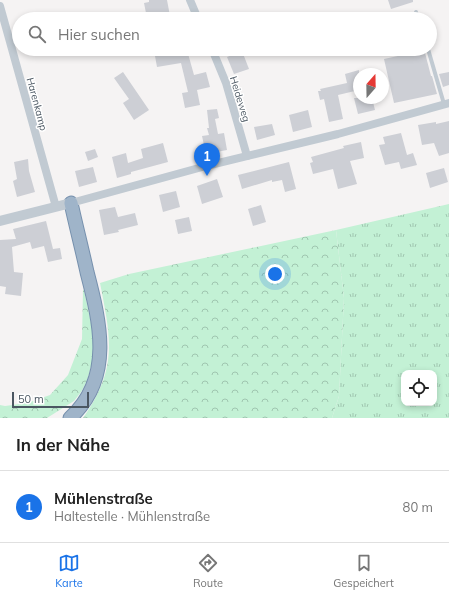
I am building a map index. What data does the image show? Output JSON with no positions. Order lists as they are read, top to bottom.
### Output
{
  "streets": {
    "street": ["Heideweg", "Harenkamp"]
  },
  "scale_bar": "50 m",
  "north": "top",
  "page": {
    "search": "Hier suchen",
    "pins": "1",
    "scale": "50 m",
    "heading": "In der Nähe",
    "list": [
      {
        "mark": "1",
        "name": "Mühlenstraße",
        "note": "Haltestelle · Mühlenstraße",
        "value": "80 m"
      }
    ],
    "nav": ["Karte", "Route", "Gespeichert"]
  }
}
